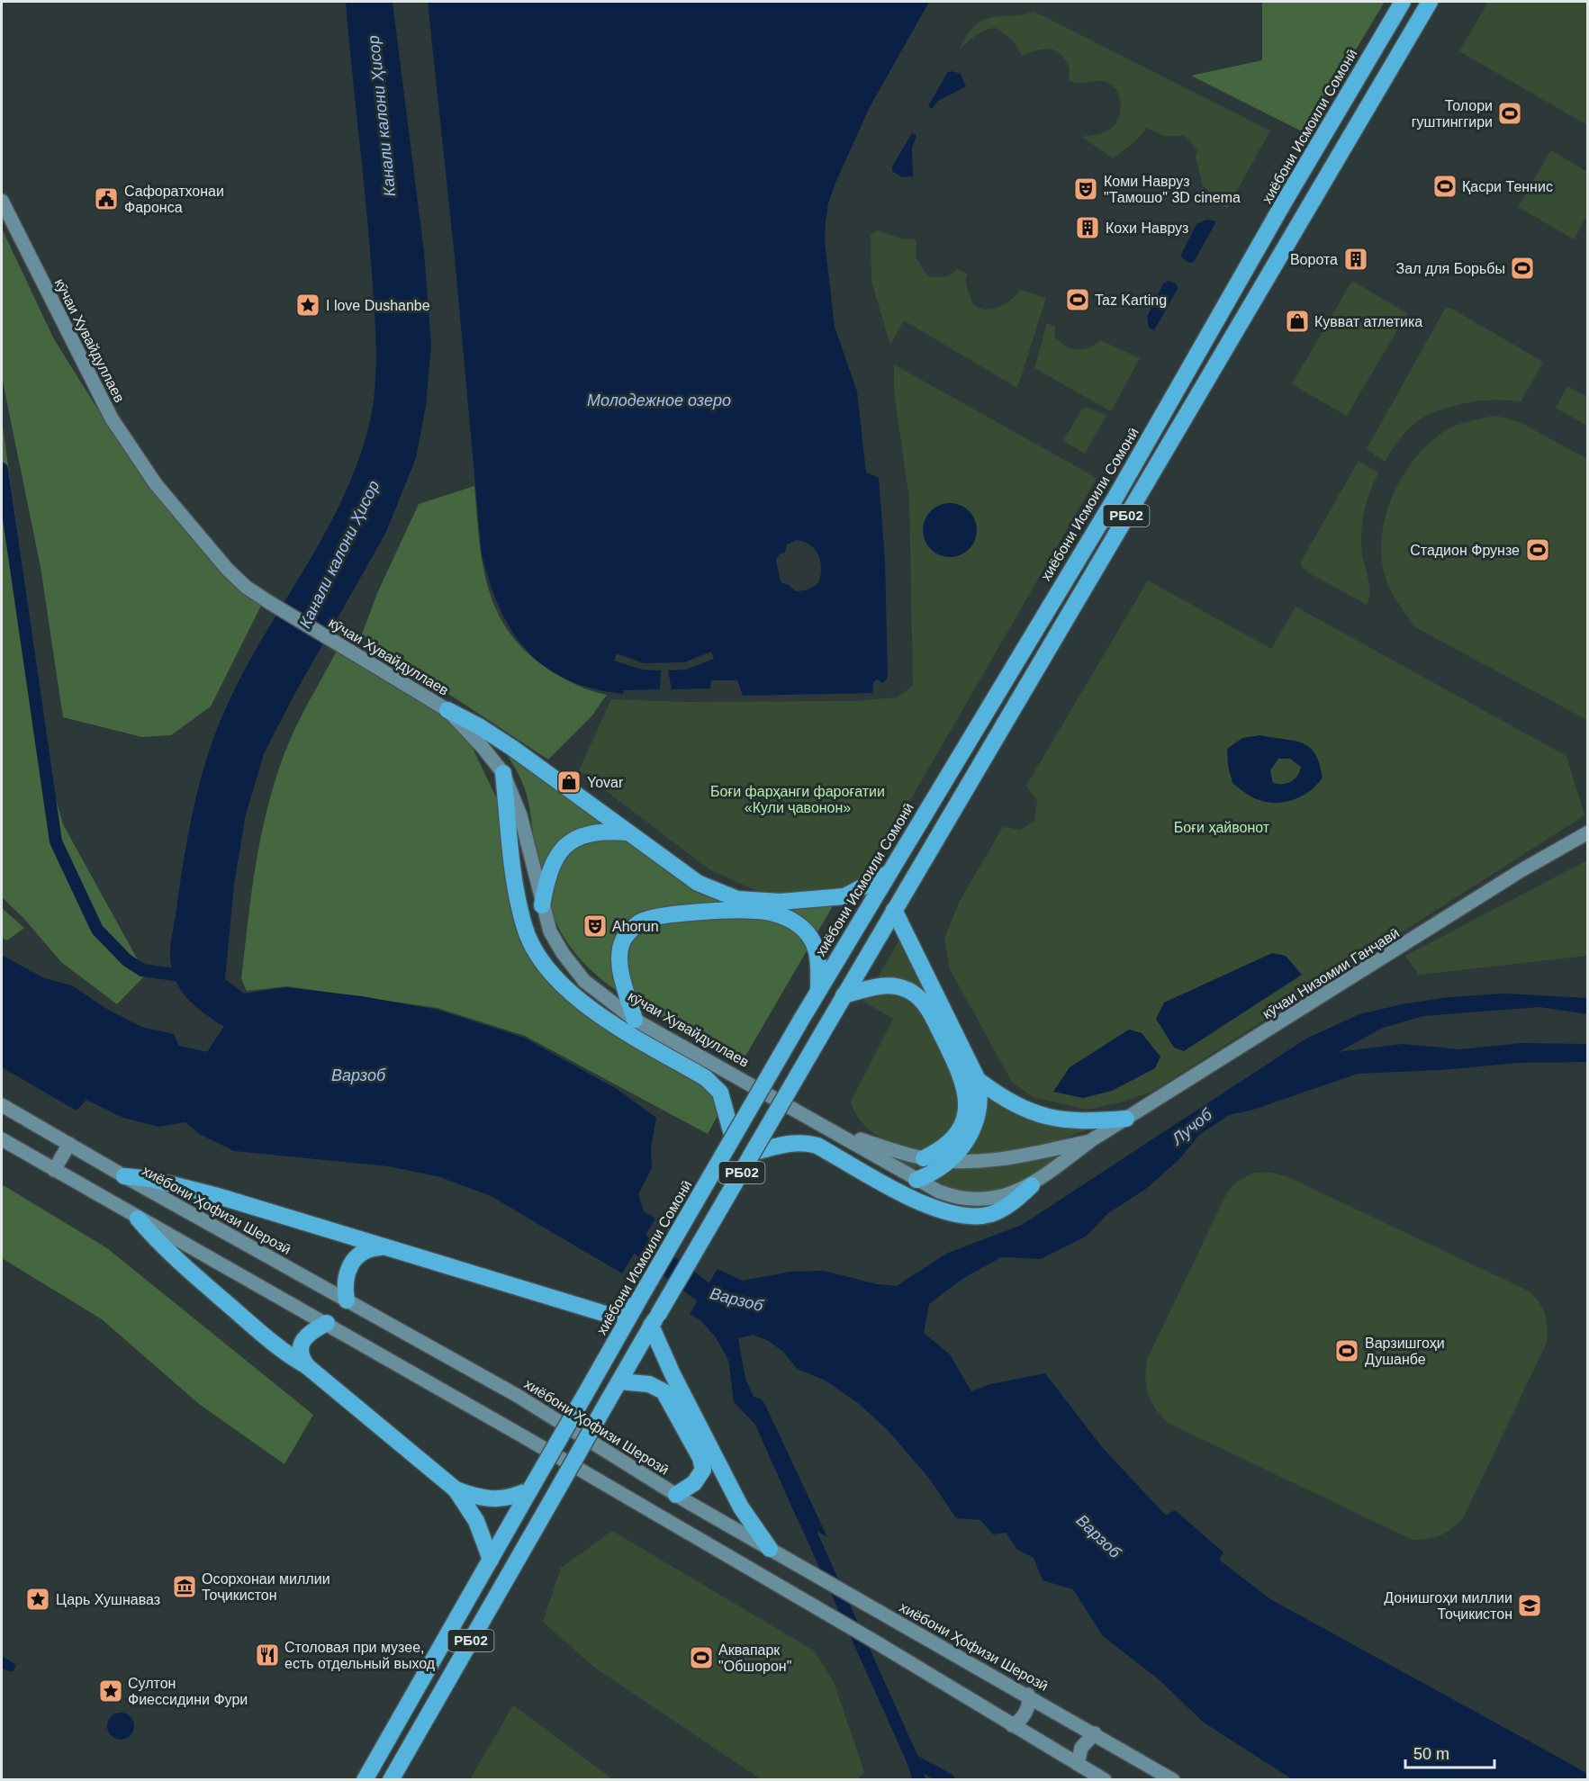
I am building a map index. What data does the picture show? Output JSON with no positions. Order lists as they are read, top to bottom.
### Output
{
  "streets": {
    "highway": ["хиёбони Исмоили Сомонӣ", "РБ02"],
    "main road": ["кӯчаи Хувайдуллаев", "кӯчаи Низомии Ганҷавӣ", "хиёбони Ҳофизи Шерозӣ"]
  },
  "crossings": [
    ["кӯчаи Хувайдуллаев", "кӯчаи Низомии Ганҷавӣ"]
  ],
  "water": [
    "Канали калони Ҳисор",
    "Молодежное озеро",
    "Варзоб",
    "Лучоб"
  ],
  "parks": ["Боғи фарҳанги фароғатии «Кули ҷавонон»", "Боғи ҳайвонот"],
  "places": {
    "sports": [
      "Толори гуштинггири",
      "Қасри Теннис",
      "Зал для Борьбы",
      "Taz Karting",
      "Стадион Фрунзе",
      "Варзишгоҳи Душанбе",
      "Аквапарк \"Обшорон\""
    ],
    "theatre": ["Коми Навруз \"Тамошо\" 3D cinema", "Ahorun"],
    "public building": ["Сафоратхонаи Фаронса"],
    "building": ["Кохи Навруз", "Ворота"],
    "place": ["I love Dushanbe", "Царь Хушнаваз", "Султон Фиессидини Фури"],
    "shop": ["Кувват атлетика", "Yovar"],
    "museum": ["Осорхонаи миллии Тоҷикистон"],
    "school or university": ["Донишгоҳи миллии Тоҷикистон"],
    "restaurant": ["Столовая при музее, есть отдельный выход"]
  },
  "scale_bar": "50 m"
}
